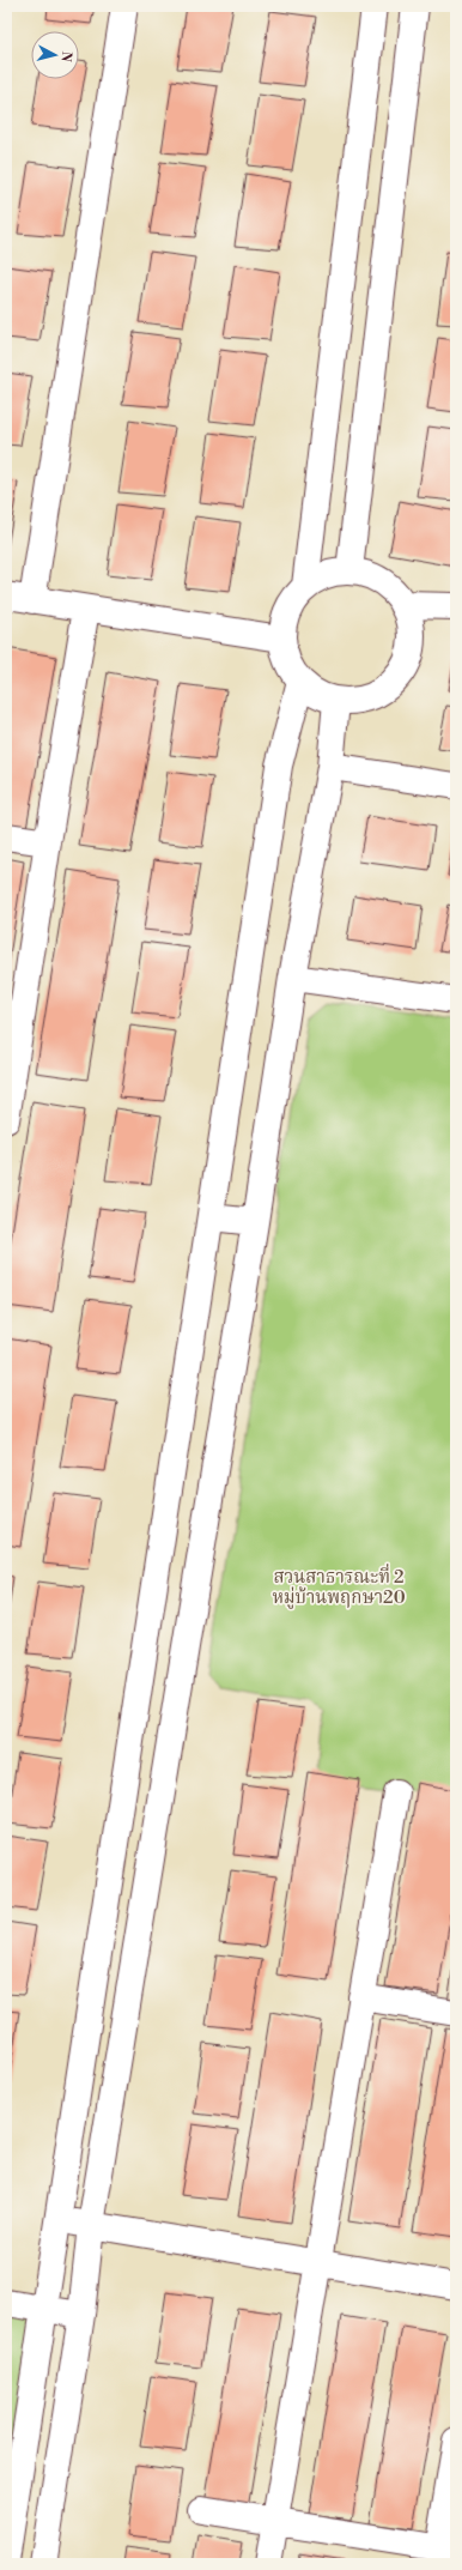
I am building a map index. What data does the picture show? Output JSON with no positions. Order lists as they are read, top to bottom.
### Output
{
  "parks": ["สวนสาธารณะที่ 2 หมู่บ้านพฤกษา20"],
  "north": "right"
}
